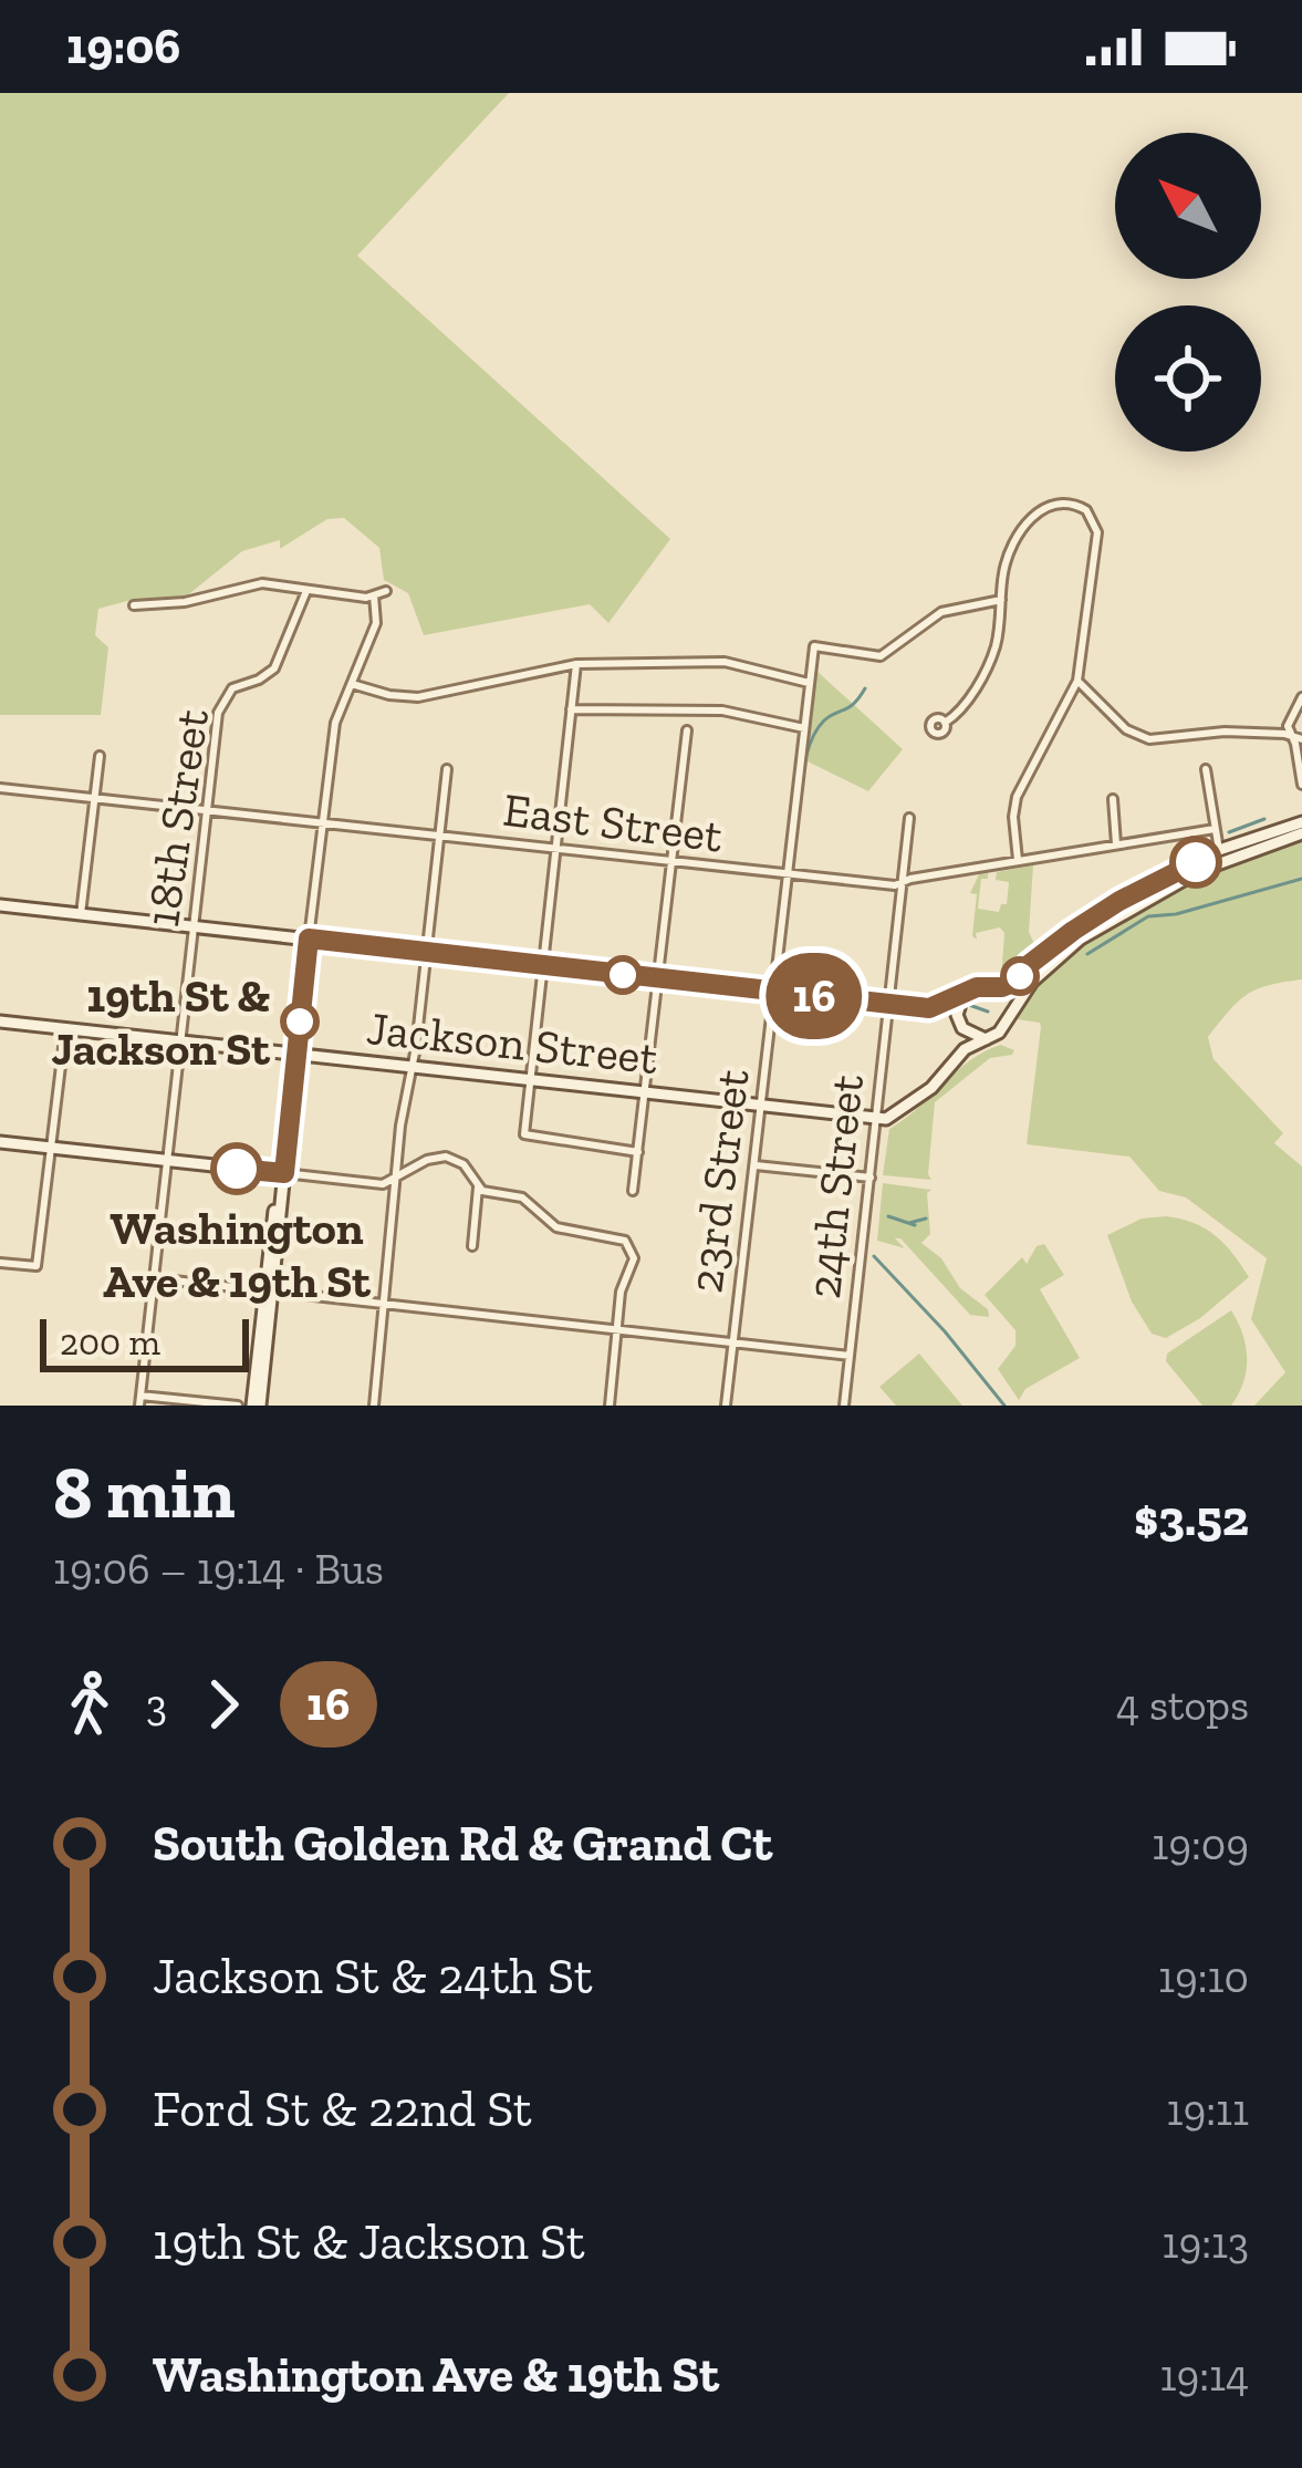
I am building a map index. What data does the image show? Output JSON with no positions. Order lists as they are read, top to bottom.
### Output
{
  "streets": {
    "main road": ["Jackson Street"],
    "street": [
      "18th Street",
      "East Street",
      "23rd Street",
      "24th Street"
    ]
  },
  "crossings": [
    ["18th Street", "East Street"],
    ["18th Street", "Jackson Street"],
    ["East Street", "23rd Street"],
    ["East Street", "24th Street"],
    ["Jackson Street", "23rd Street"],
    ["Jackson Street", "24th Street"]
  ],
  "places": ["19th St & Jackson St", "Washington Ave & 19th St"],
  "lines": ["bus line 16"],
  "scale_bar": "200 m",
  "north": "top left",
  "page": {
    "status": "19:06",
    "on_map": "16",
    "scale": "200 m",
    "heading": ["8 min", "19:06 – 19:14 · Bus", "$3.52"],
    "legs": ["3", "16", "4 stops"],
    "list": [
      {
        "name": "South Golden Rd & Grand Ct",
        "value": "19:09"
      },
      {
        "name": "Jackson St & 24th St",
        "value": "19:10"
      },
      {
        "name": "Ford St & 22nd St",
        "value": "19:11"
      },
      {
        "name": "19th St & Jackson St",
        "value": "19:13"
      },
      {
        "name": "Washington Ave & 19th St",
        "value": "19:14"
      }
    ]
  }
}
